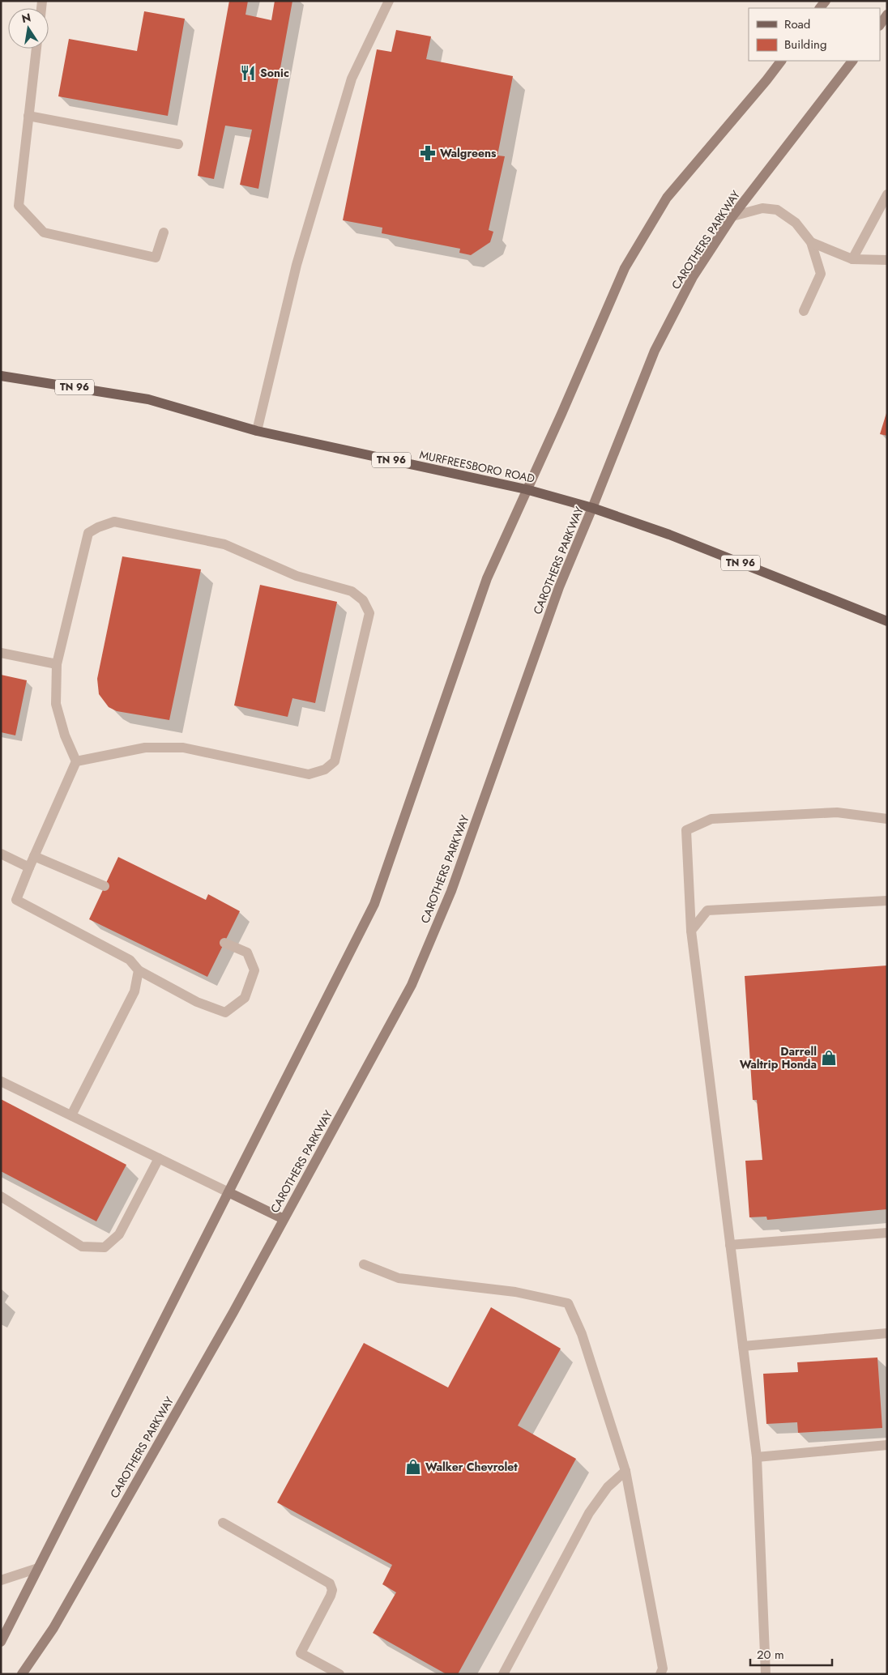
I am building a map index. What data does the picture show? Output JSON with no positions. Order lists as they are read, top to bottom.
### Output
{
  "streets": {
    "main road": ["CAROTHERS PARKWAY", "TN 96", "MURFREESBORO ROAD"]
  },
  "crossings": [
    ["CAROTHERS PARKWAY", "MURFREESBORO ROAD"]
  ],
  "places": {
    "restaurant": ["Sonic"],
    "pharmacy": ["Walgreens"],
    "shop": ["Darrell Waltrip Honda", "Walker Chevrolet"]
  },
  "legend": ["Road", "Building"],
  "scale_bar": "20 m",
  "north": "top"
}
